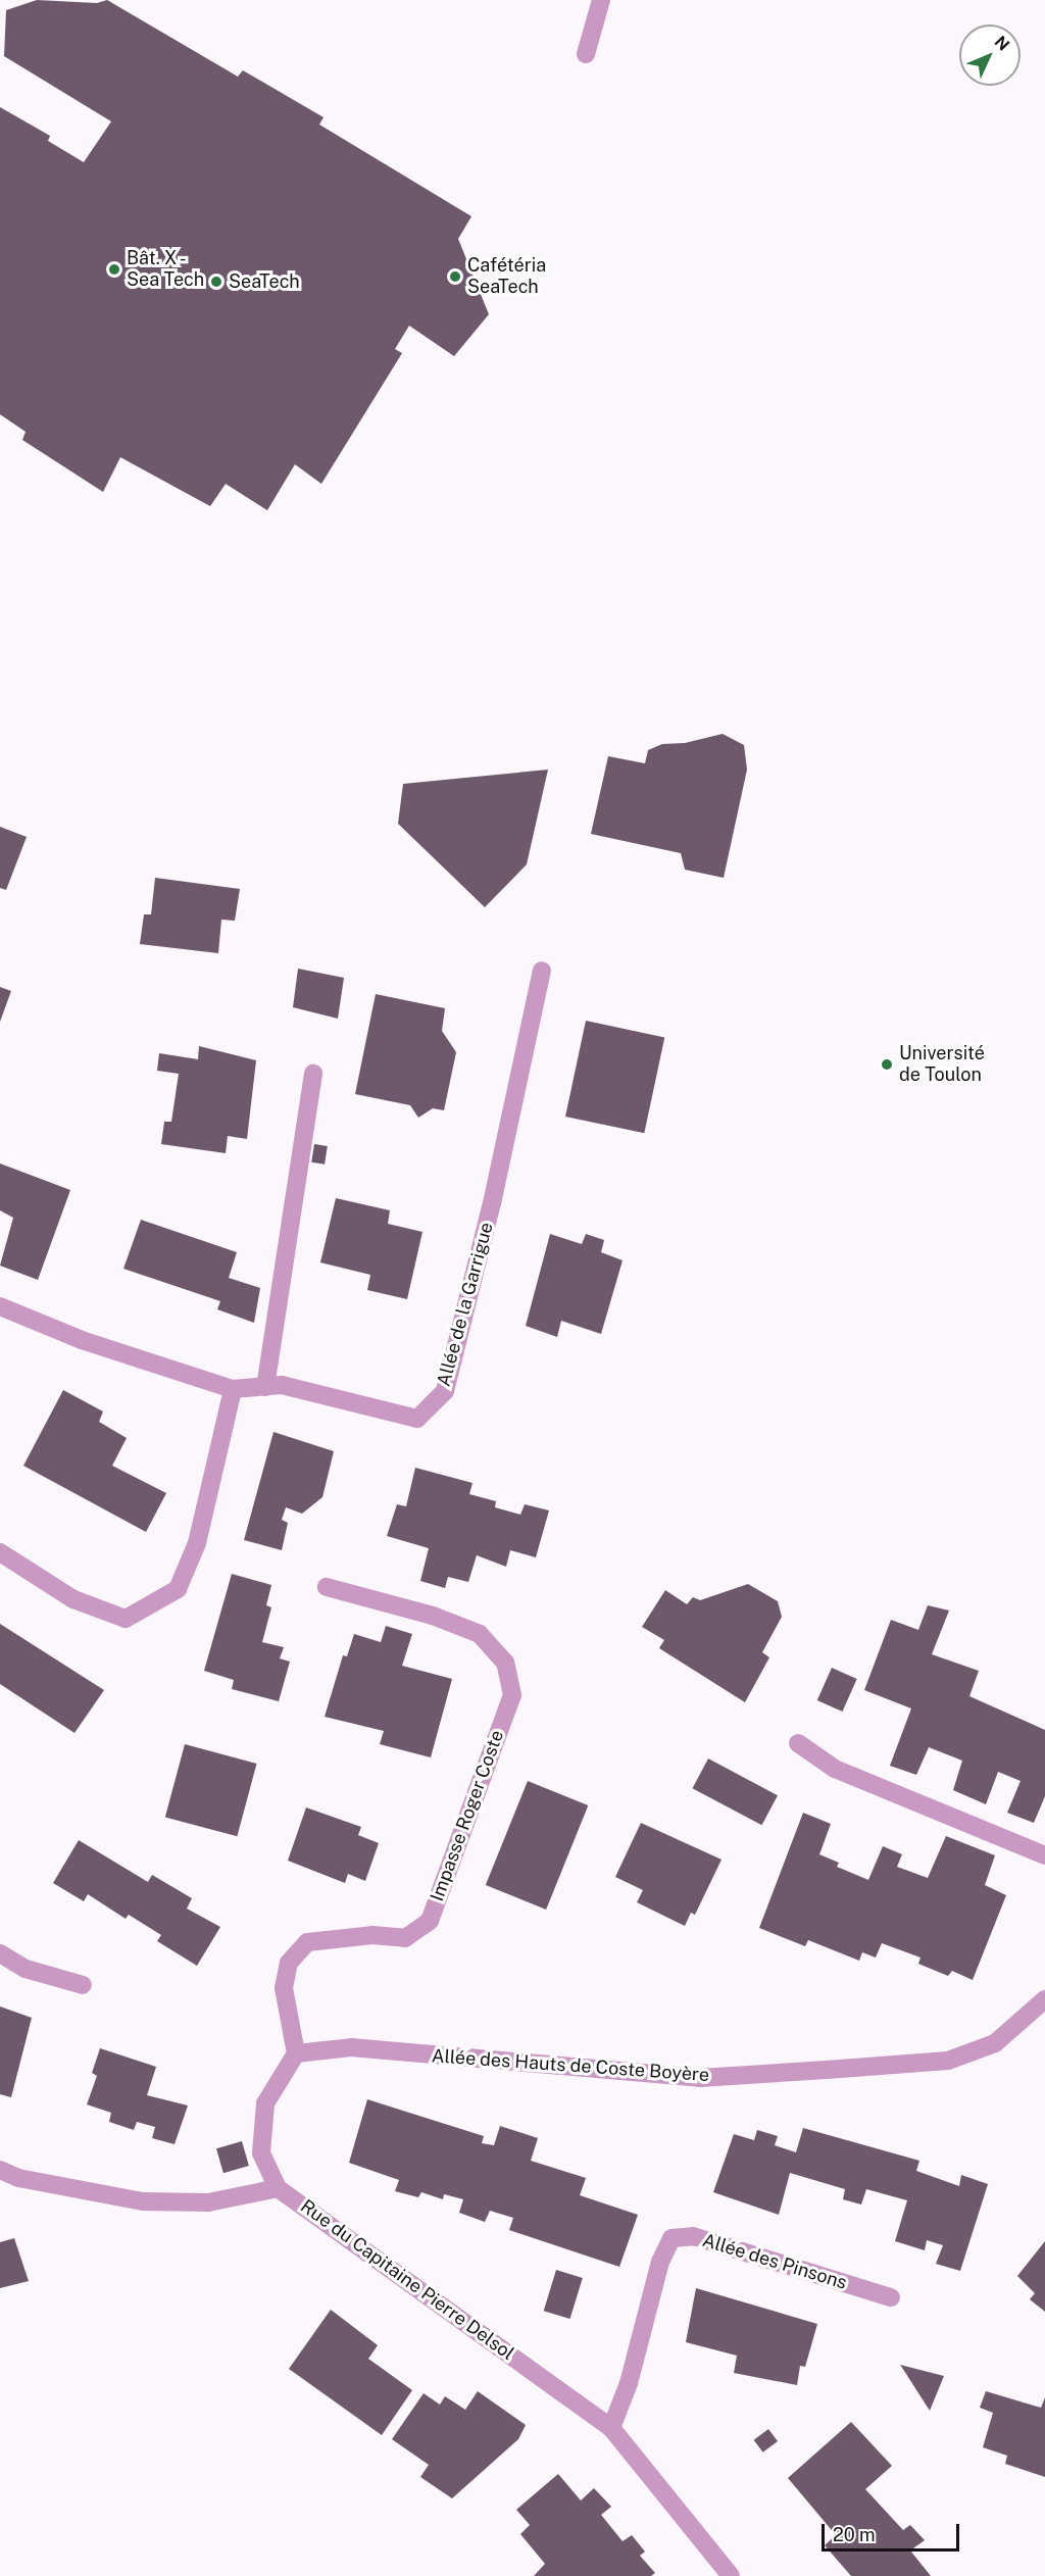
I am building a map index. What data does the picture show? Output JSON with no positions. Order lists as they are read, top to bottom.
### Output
{
  "streets": {
    "street": [
      "Allée de la Garrigue",
      "Impasse Roger Coste",
      "Allée des Hauts de Coste Boyère",
      "Allée des Pinsons",
      "Rue du Capitaine Pierre Delsol"
    ]
  },
  "crossings": [
    ["Impasse Roger Coste", "Allée des Hauts de Coste Boyère"],
    ["Allée des Pinsons", "Rue du Capitaine Pierre Delsol"]
  ],
  "places": [
    "Bât. X - Sea Tech",
    "Cafétéria SeaTech",
    "SeaTech",
    "Université de Toulon"
  ],
  "scale_bar": "20 m",
  "north": "top right"
}
